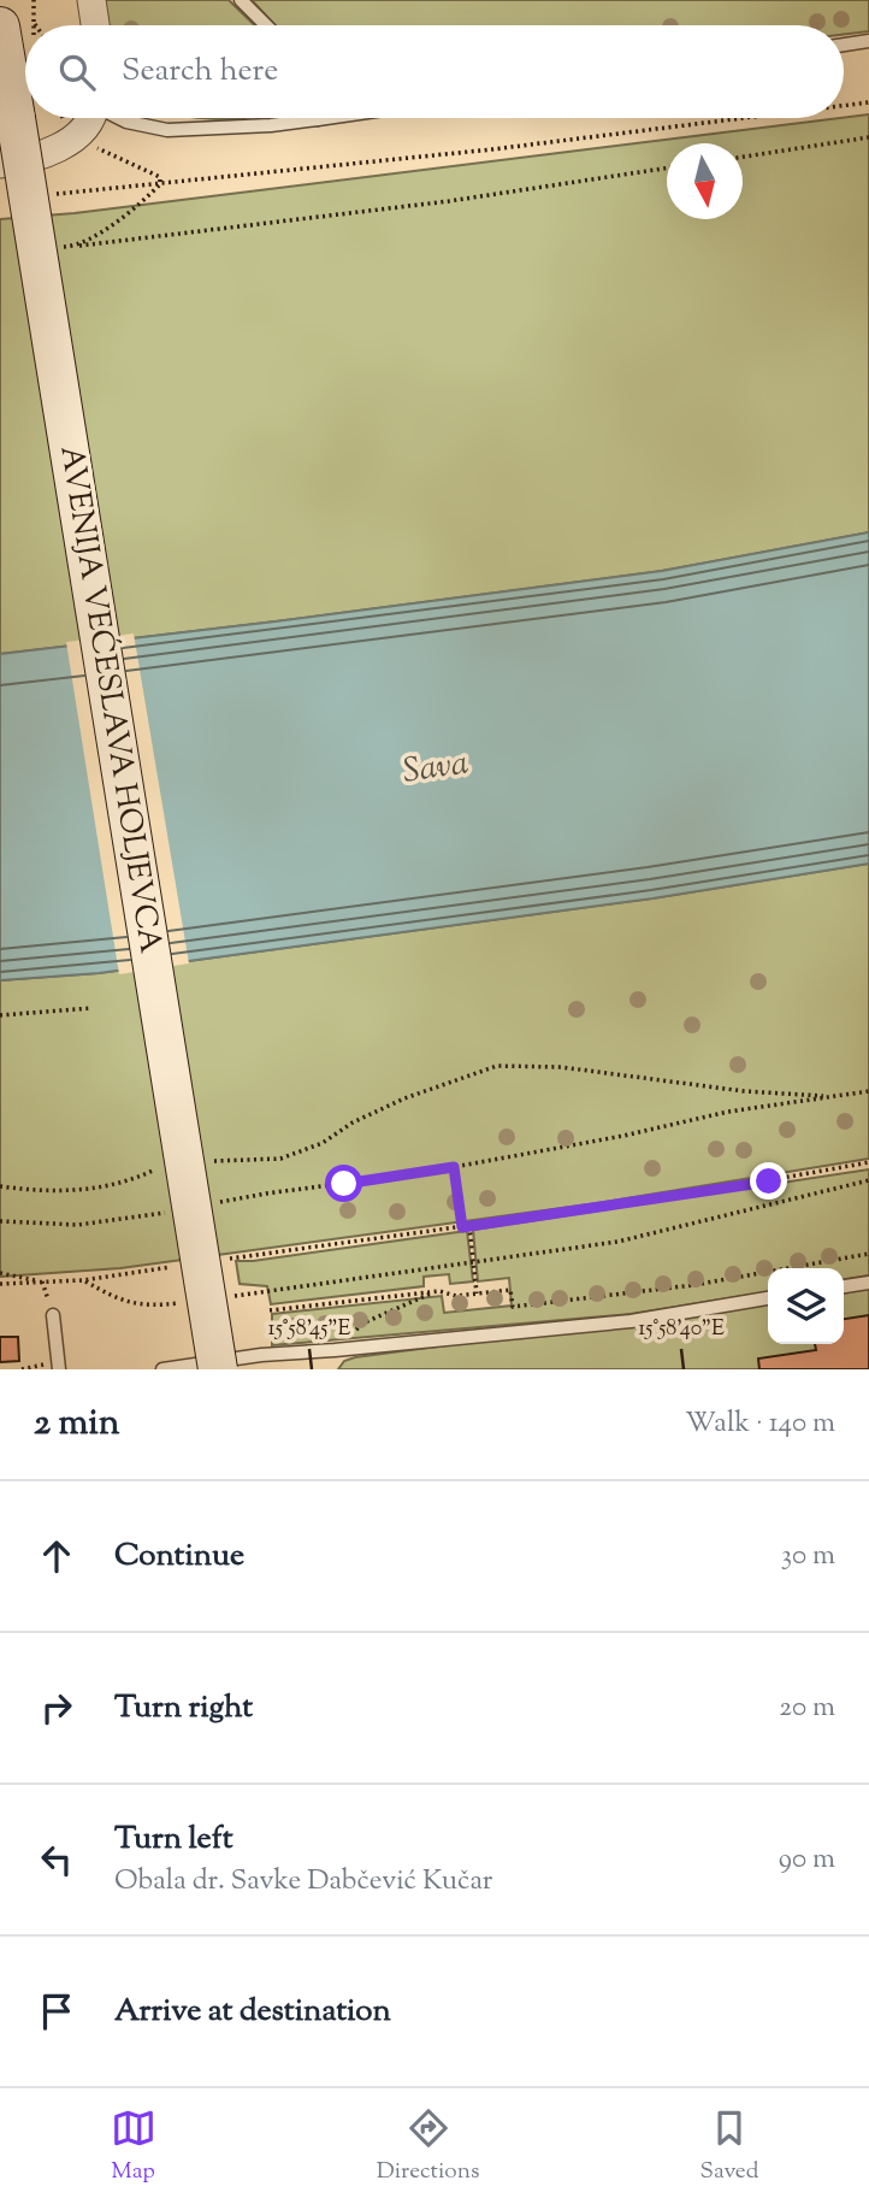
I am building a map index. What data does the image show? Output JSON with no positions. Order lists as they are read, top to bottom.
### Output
{
  "streets": {
    "main road": ["AVENIJA VEĆESLAVA HOLJEVCA"]
  },
  "water": ["Sava"],
  "north": "bottom",
  "page": {
    "search": "Search here",
    "heading": ["2 min", "Walk · 140 m"],
    "list": [
      ["Continue", "30 m"],
      ["Turn right", "20 m"],
      ["Turn left", "Obala dr. Savke Dabčević Kučar", "90 m"],
      "Arrive at destination"
    ],
    "nav": ["Map", "Directions", "Saved"]
  },
  "coordinates": ["15°58'45\"E", "15°58'40\"E"]
}
